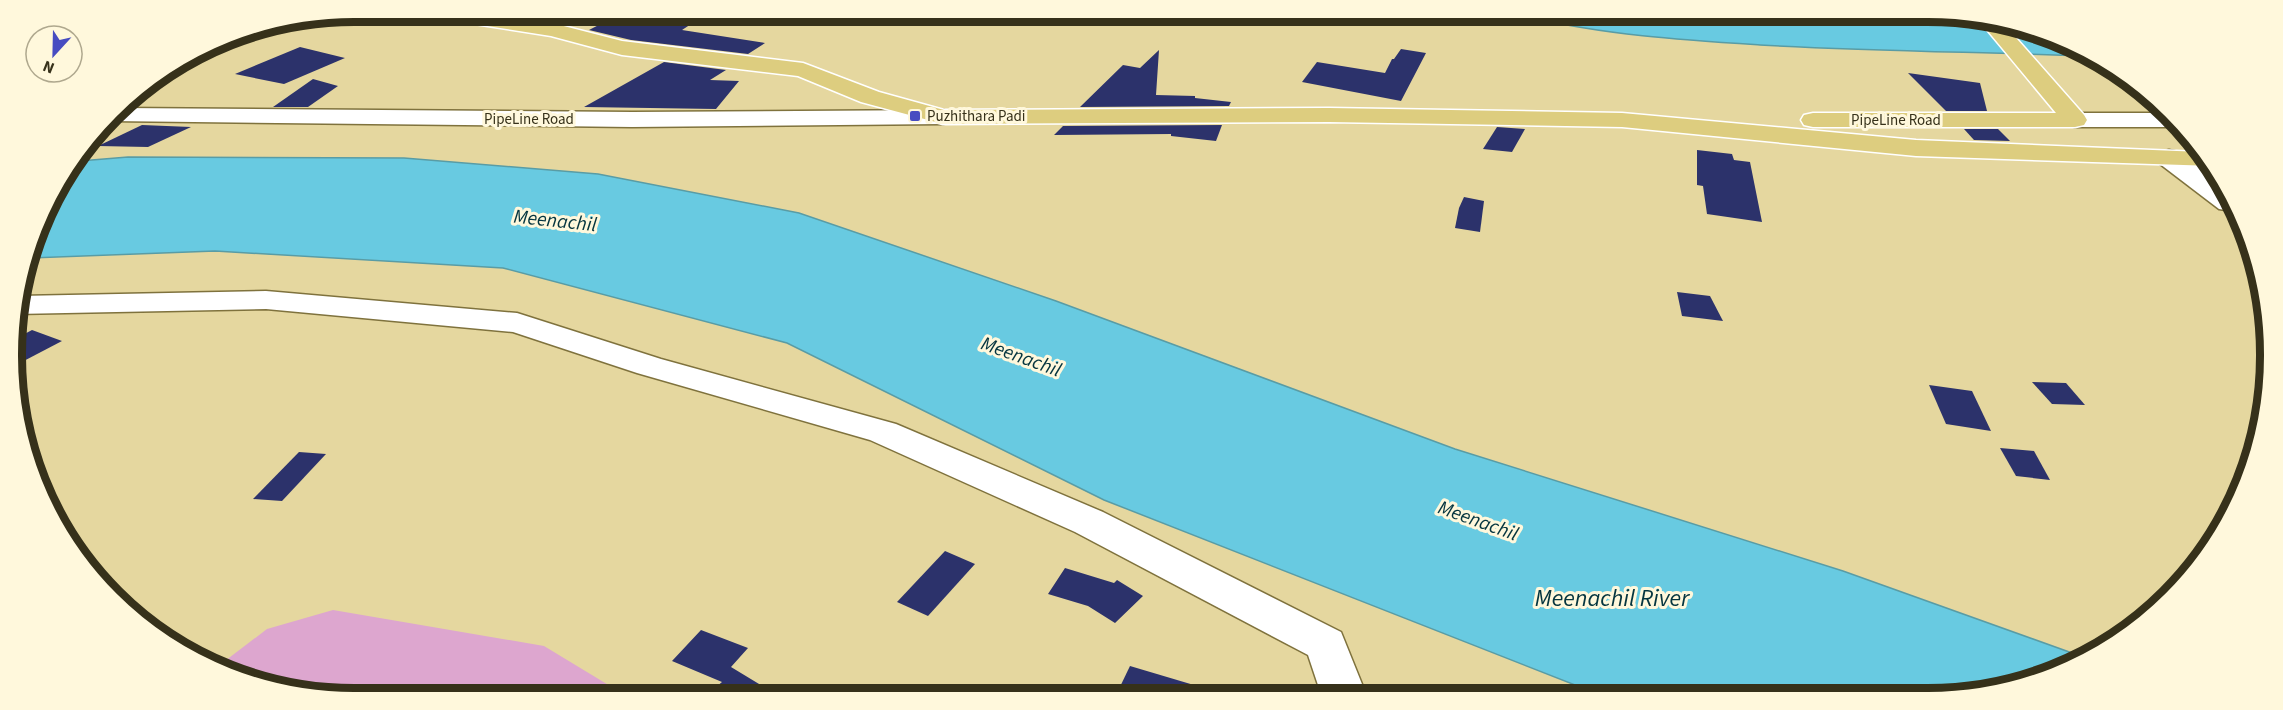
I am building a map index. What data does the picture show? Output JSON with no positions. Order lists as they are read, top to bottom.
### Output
{
  "streets": {
    "main road": ["PipeLine Road"]
  },
  "water": ["Meenachil", "Meenachil River"],
  "places": {
    "transit": ["Puzhithara Padi"]
  },
  "north": "bottom"
}
